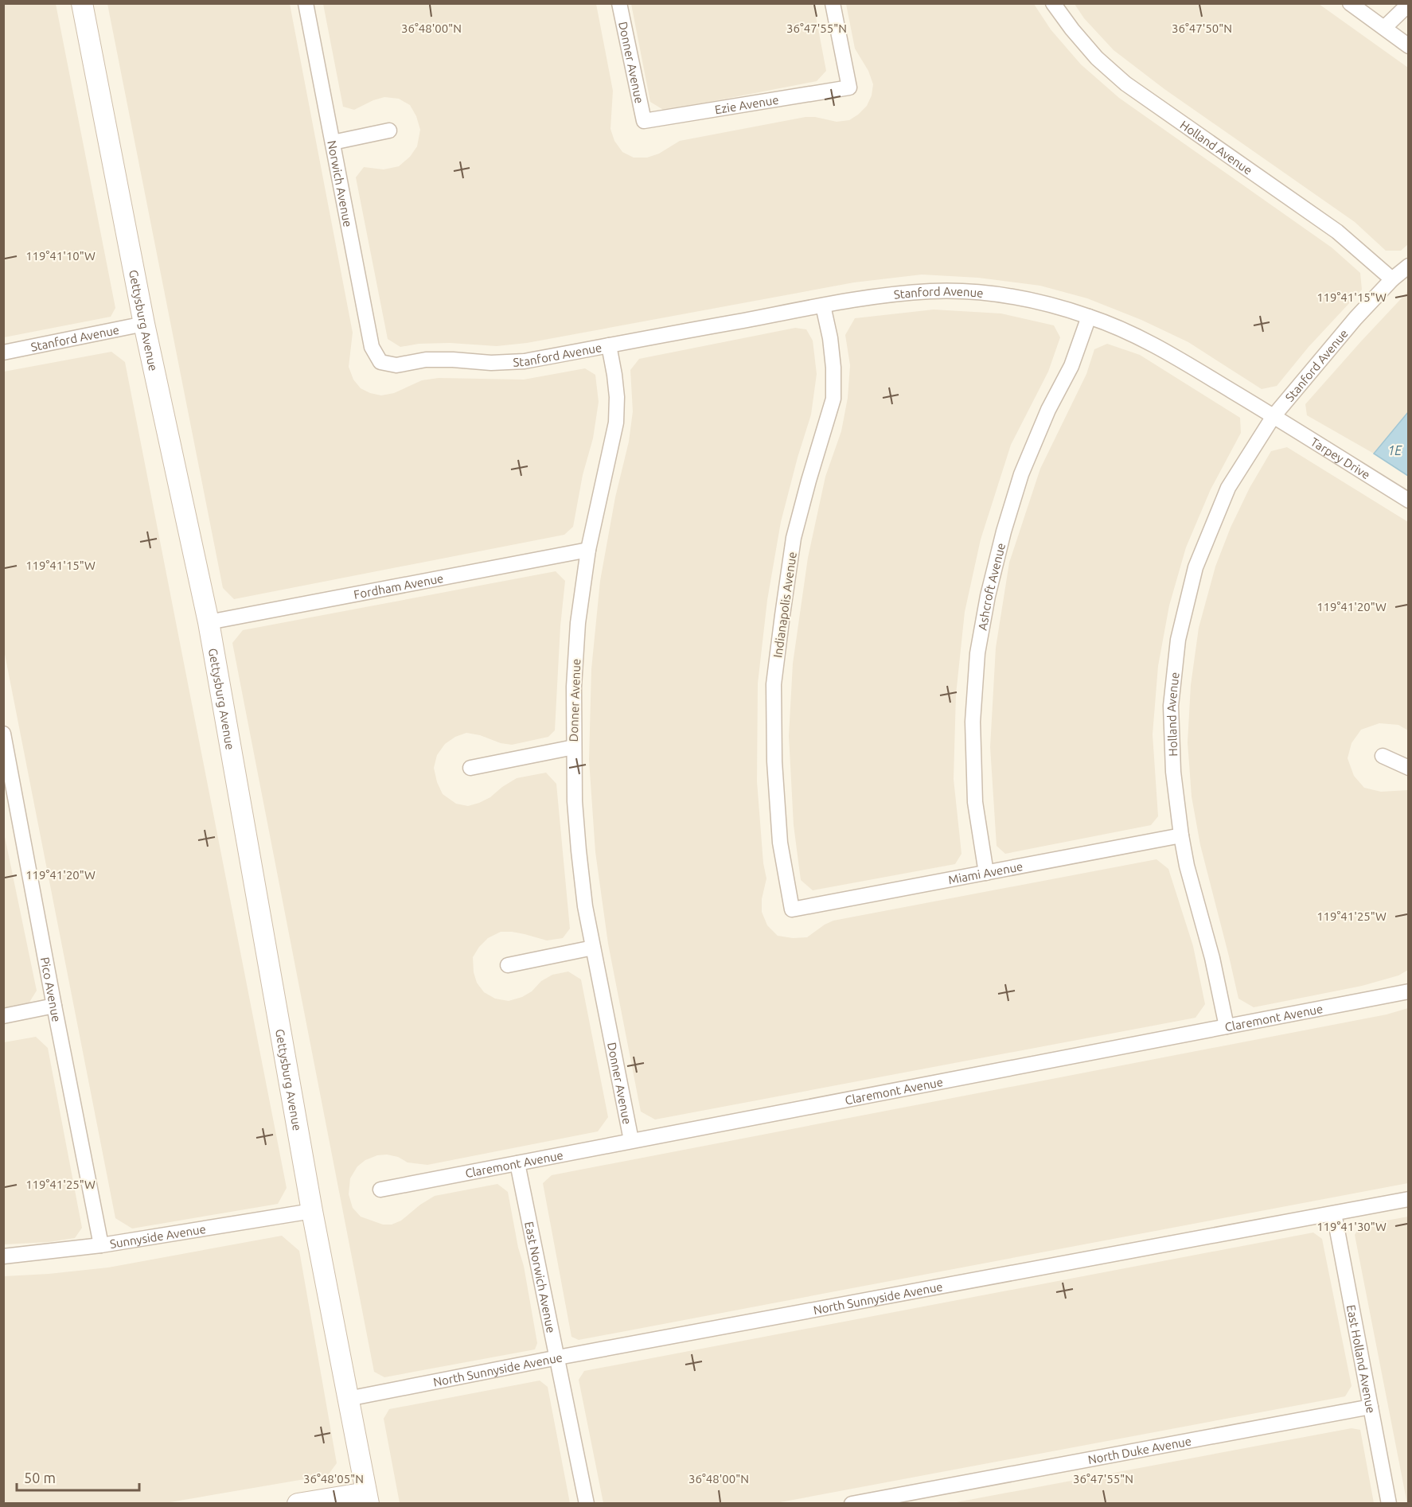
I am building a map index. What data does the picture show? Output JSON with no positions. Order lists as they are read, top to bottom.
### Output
{
  "streets": {
    "street": [
      "Donner Avenue",
      "Ezie Avenue",
      "Holland Avenue",
      "Norwich Avenue",
      "Stanford Avenue",
      "Gettysburg Avenue",
      "Tarpey Drive",
      "Fordham Avenue",
      "Ashcroft Avenue",
      "Indianapolis Avenue",
      "Miami Avenue",
      "Pico Avenue",
      "Claremont Avenue",
      "Sunnyside Avenue",
      "East Norwich Avenue",
      "North Sunnyside Avenue",
      "East Holland Avenue",
      "North Duke Avenue"
    ]
  },
  "crossings": [
    ["Donner Avenue", "Ezie Avenue"],
    ["Donner Avenue", "Stanford Avenue"],
    ["Donner Avenue", "Fordham Avenue"],
    ["Donner Avenue", "Claremont Avenue"],
    ["Holland Avenue", "Stanford Avenue"],
    ["Holland Avenue", "Tarpey Drive"],
    ["Holland Avenue", "Miami Avenue"],
    ["Holland Avenue", "Claremont Avenue"],
    ["Norwich Avenue", "Stanford Avenue"],
    ["Stanford Avenue", "Gettysburg Avenue"],
    ["Stanford Avenue", "Tarpey Drive"],
    ["Stanford Avenue", "Ashcroft Avenue"],
    ["Stanford Avenue", "Indianapolis Avenue"],
    ["Gettysburg Avenue", "Fordham Avenue"],
    ["Gettysburg Avenue", "Sunnyside Avenue"],
    ["Gettysburg Avenue", "North Sunnyside Avenue"],
    ["Ashcroft Avenue", "Miami Avenue"],
    ["Indianapolis Avenue", "Miami Avenue"],
    ["Pico Avenue", "Sunnyside Avenue"],
    ["Claremont Avenue", "East Norwich Avenue"],
    ["East Norwich Avenue", "North Sunnyside Avenue"],
    ["North Sunnyside Avenue", "East Holland Avenue"],
    ["East Holland Avenue", "North Duke Avenue"]
  ],
  "water": ["1E"],
  "scale_bar": "50 m",
  "coordinates": [
    "36°48'00\"N",
    "36°47'55\"N",
    "36°47'50\"N",
    "119°41'10\"W",
    "119°41'15\"W",
    "119°41'20\"W",
    "119°41'25\"W",
    "119°41'30\"W",
    "36°48'05\"N"
  ]
}
